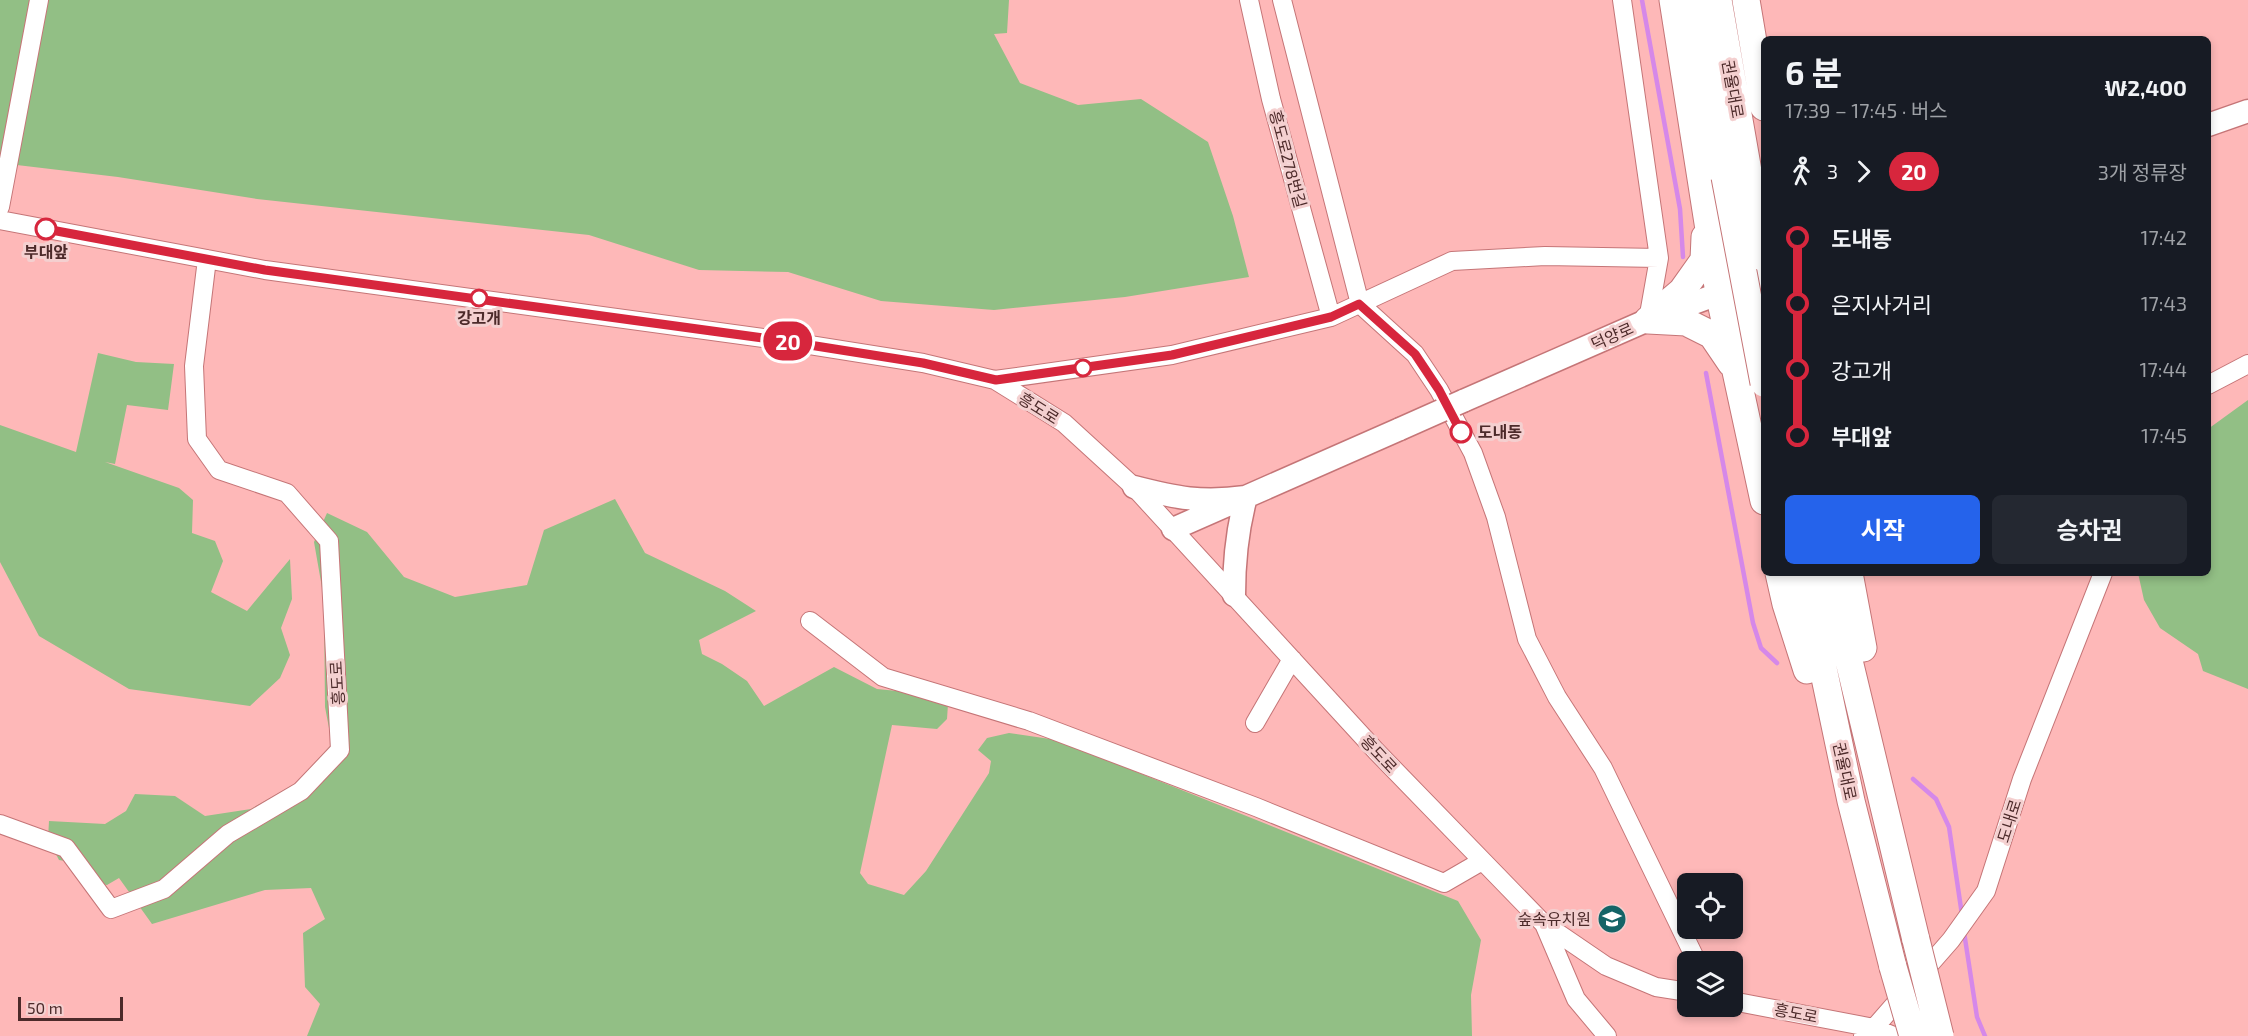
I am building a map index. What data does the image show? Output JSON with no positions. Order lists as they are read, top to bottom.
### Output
{
  "streets": {
    "highway": ["권율대로"],
    "main road": ["덕양로"],
    "street": ["흥도로278번길", "흥도로", "도내로"]
  },
  "crossings": [
    ["흥도로", "도내로"]
  ],
  "places": {
    "other": ["부대앞", "강고개", "도내동"],
    "school or university": ["숲속유치원"]
  },
  "lines": ["bus line 20"],
  "scale_bar": "50 m",
  "page": {
    "on_map": "20",
    "heading": ["6 분", "17:39 – 17:45 · 버스", "₩2,400"],
    "legs": ["3", "20", "3개 정류장"],
    "list": [
      {
        "name": "도내동",
        "value": "17:42"
      },
      {
        "name": "은지사거리",
        "value": "17:43"
      },
      {
        "name": "강고개",
        "value": "17:44"
      },
      {
        "name": "부대앞",
        "value": "17:45"
      }
    ],
    "buttons": ["시작", "승차권"],
    "scale": "50 m"
  }
}
